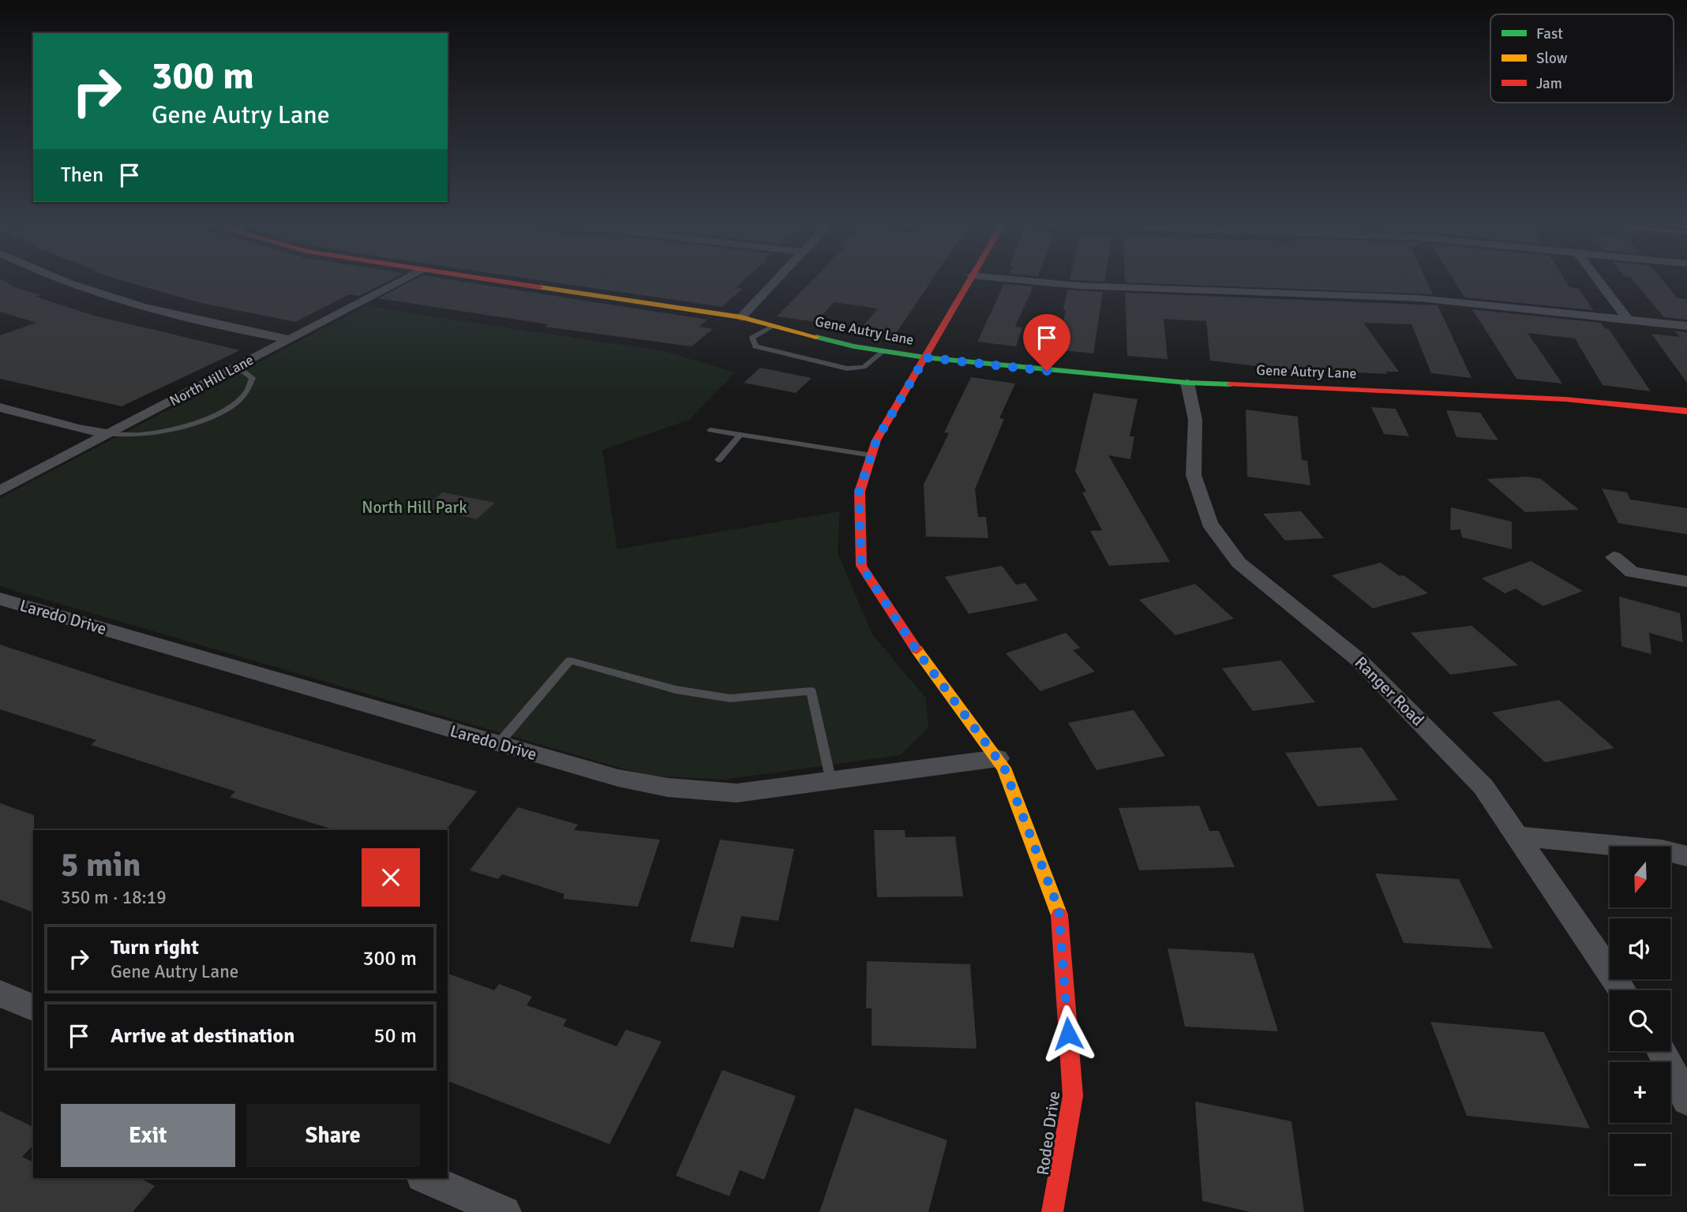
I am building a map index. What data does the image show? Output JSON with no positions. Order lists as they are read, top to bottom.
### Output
{
  "streets": {
    "street": [
      "Gene Autry Lane",
      "North Hill Lane",
      "Laredo Drive",
      "Ranger Road",
      "Rodeo Drive"
    ]
  },
  "crossings": [
    ["Gene Autry Lane", "Ranger Road"],
    ["Gene Autry Lane", "Rodeo Drive"],
    ["Laredo Drive", "Rodeo Drive"]
  ],
  "parks": ["North Hill Park"],
  "legend": ["Fast", "Slow", "Jam"],
  "north": "bottom",
  "page": {
    "turn": ["300 m", "Gene Autry Lane"],
    "then": "Then",
    "heading": ["5 min", "350 m · 18:19"],
    "map_buttons": ["+", "−"],
    "list": [
      {
        "name": "Turn right",
        "note": "Gene Autry Lane",
        "value": "300 m"
      },
      {
        "name": "Arrive at destination",
        "value": "50 m"
      }
    ],
    "buttons": ["Exit", "Share"]
  }
}
